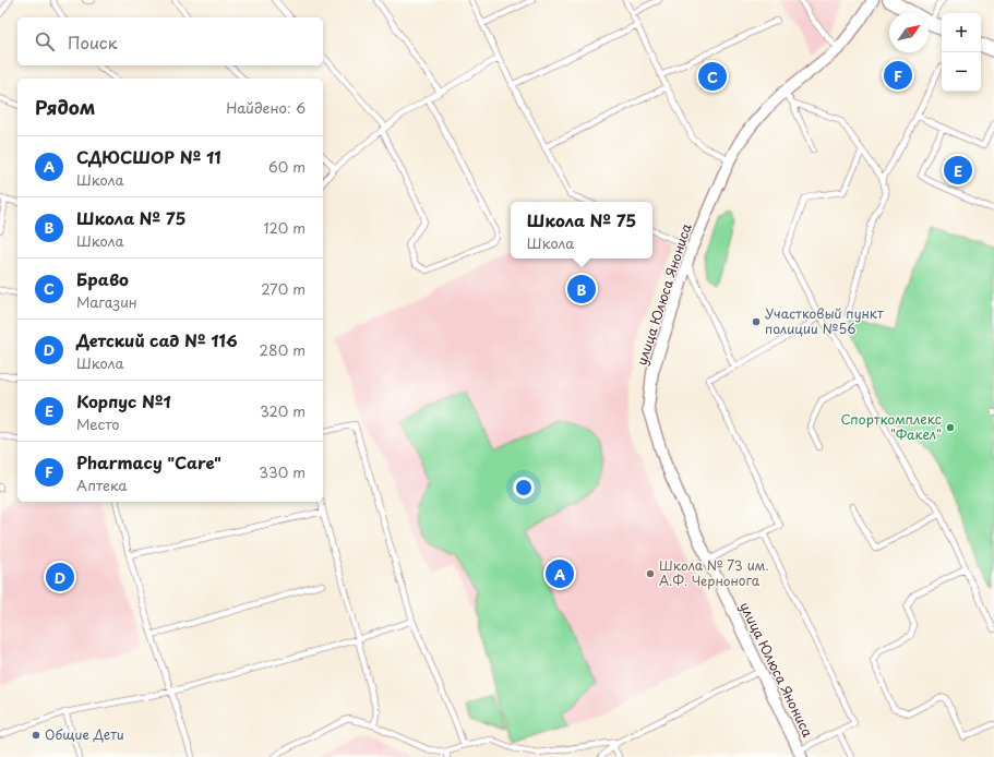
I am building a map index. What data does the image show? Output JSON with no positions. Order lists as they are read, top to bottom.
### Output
{
  "streets": {
    "street": ["улица Юлюса Янониса"]
  },
  "places": [
    "Участковый пункт полиции №56",
    "Спорткомплекс \"Факел\"",
    "Школа № 73 им. А.Ф. Чернонога",
    "Общие Дети"
  ],
  "north": "top right",
  "page": {
    "map_buttons": ["+", "−"],
    "search": "Поиск",
    "pins": [
      "F",
      "C",
      "E",
      "B",
      "A",
      "D"
    ],
    "heading": ["Рядом", "Найдено: 6"],
    "list": [
      {
        "mark": "A",
        "name": "СДЮСШОР № 11",
        "note": "Школа",
        "value": "60 m"
      },
      {
        "mark": "B",
        "name": "Школа № 75",
        "note": "Школа",
        "value": "120 m"
      },
      {
        "mark": "C",
        "name": "Браво",
        "note": "Магазин",
        "value": "270 m"
      },
      {
        "mark": "D",
        "name": "Детский сад № 116",
        "note": "Школа",
        "value": "280 m"
      },
      {
        "mark": "E",
        "name": "Корпус №1",
        "note": "Место",
        "value": "320 m"
      },
      {
        "mark": "F",
        "name": "Pharmacy \"Care\"",
        "note": "Аптека",
        "value": "330 m"
      }
    ],
    "popup": ["Школа № 75", "Школа"]
  }
}
